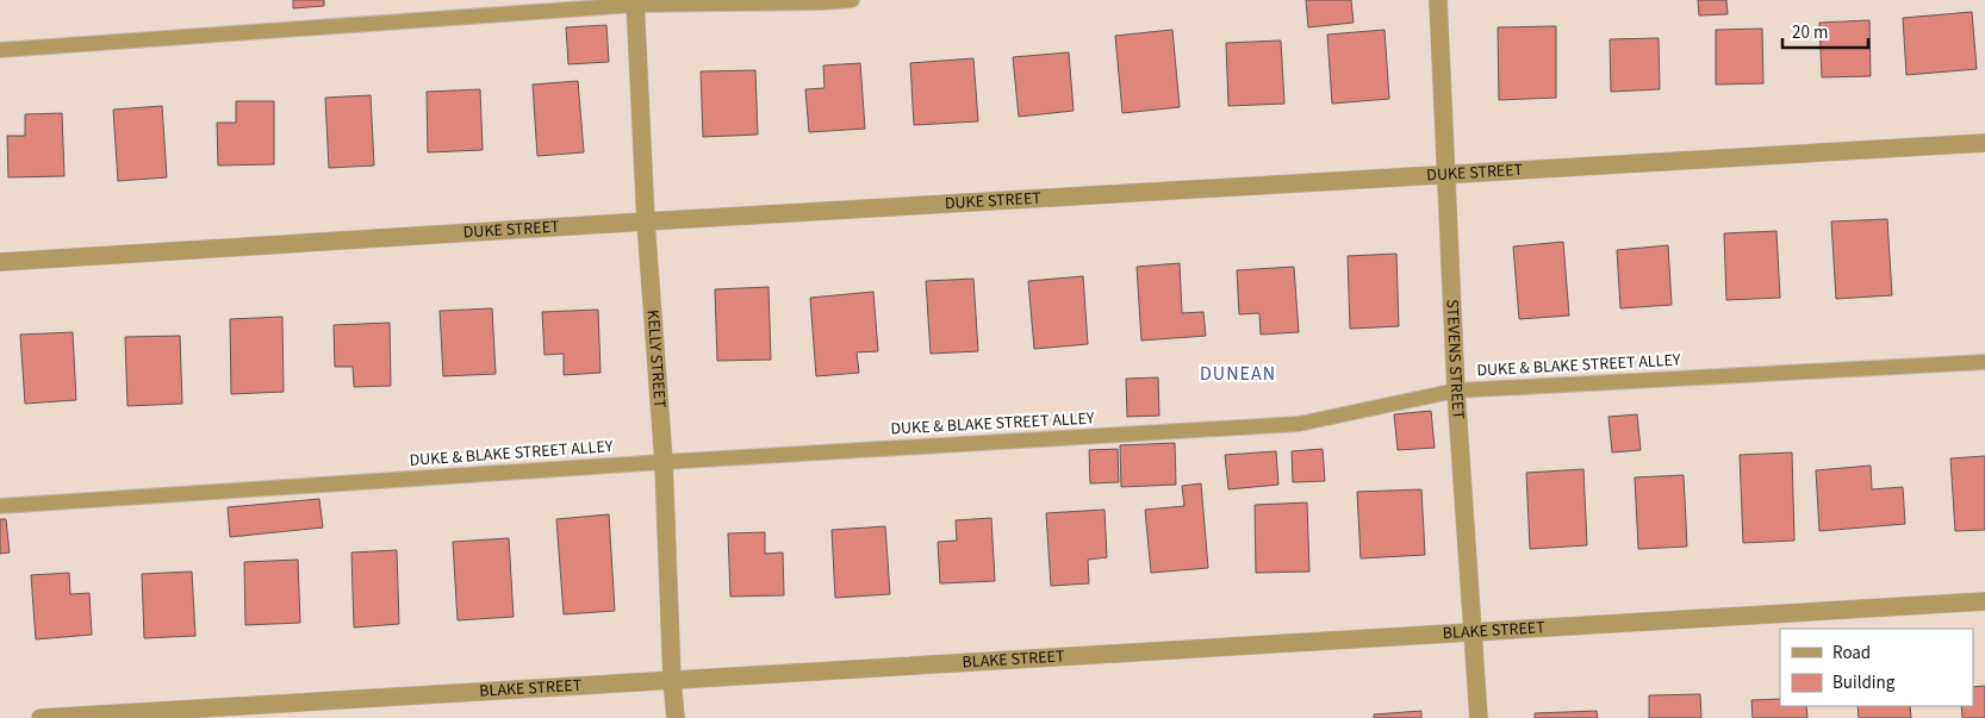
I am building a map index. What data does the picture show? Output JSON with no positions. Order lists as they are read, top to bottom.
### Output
{
  "streets": {
    "street": [
      "DUKE STREET",
      "KELLY STREET",
      "STEVENS STREET",
      "BLAKE STREET"
    ],
    "lane": ["DUKE & BLAKE STREET ALLEY"]
  },
  "crossings": [
    ["DUKE STREET", "KELLY STREET"],
    ["DUKE STREET", "STEVENS STREET"],
    ["KELLY STREET", "DUKE & BLAKE STREET ALLEY"],
    ["KELLY STREET", "BLAKE STREET"],
    ["STEVENS STREET", "DUKE & BLAKE STREET ALLEY"],
    ["STEVENS STREET", "BLAKE STREET"]
  ],
  "districts": ["DUNEAN"],
  "legend": ["Road", "Building"],
  "scale_bar": "20 m"
}
